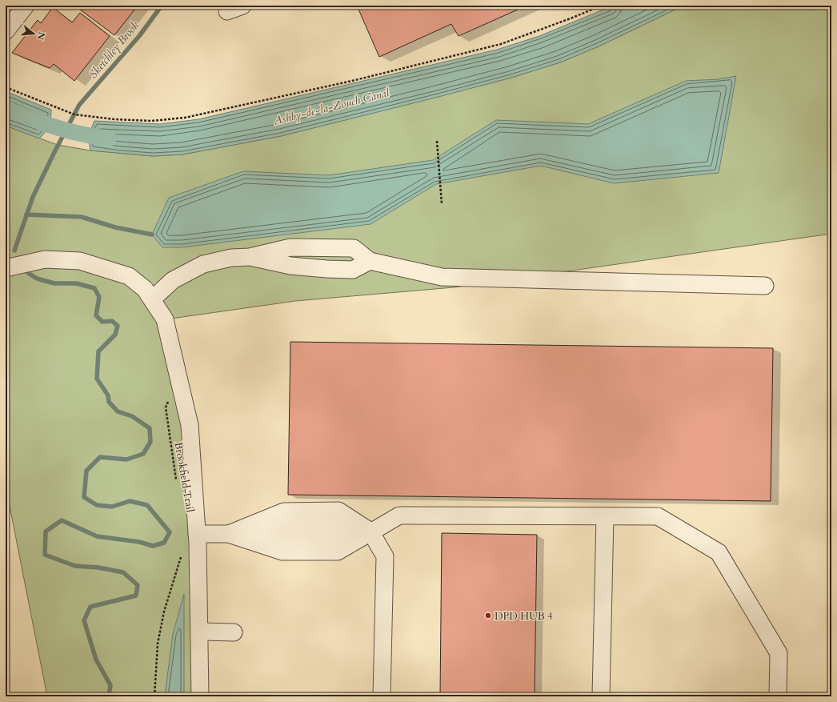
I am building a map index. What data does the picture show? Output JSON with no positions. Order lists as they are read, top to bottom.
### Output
{
  "streets": {
    "path": ["Brookfield Trail"]
  },
  "water": ["Sketchley Brook", "Ashby-de-la-Zouch Canal"],
  "places": ["DPD HUB 4"],
  "north": "right"
}
